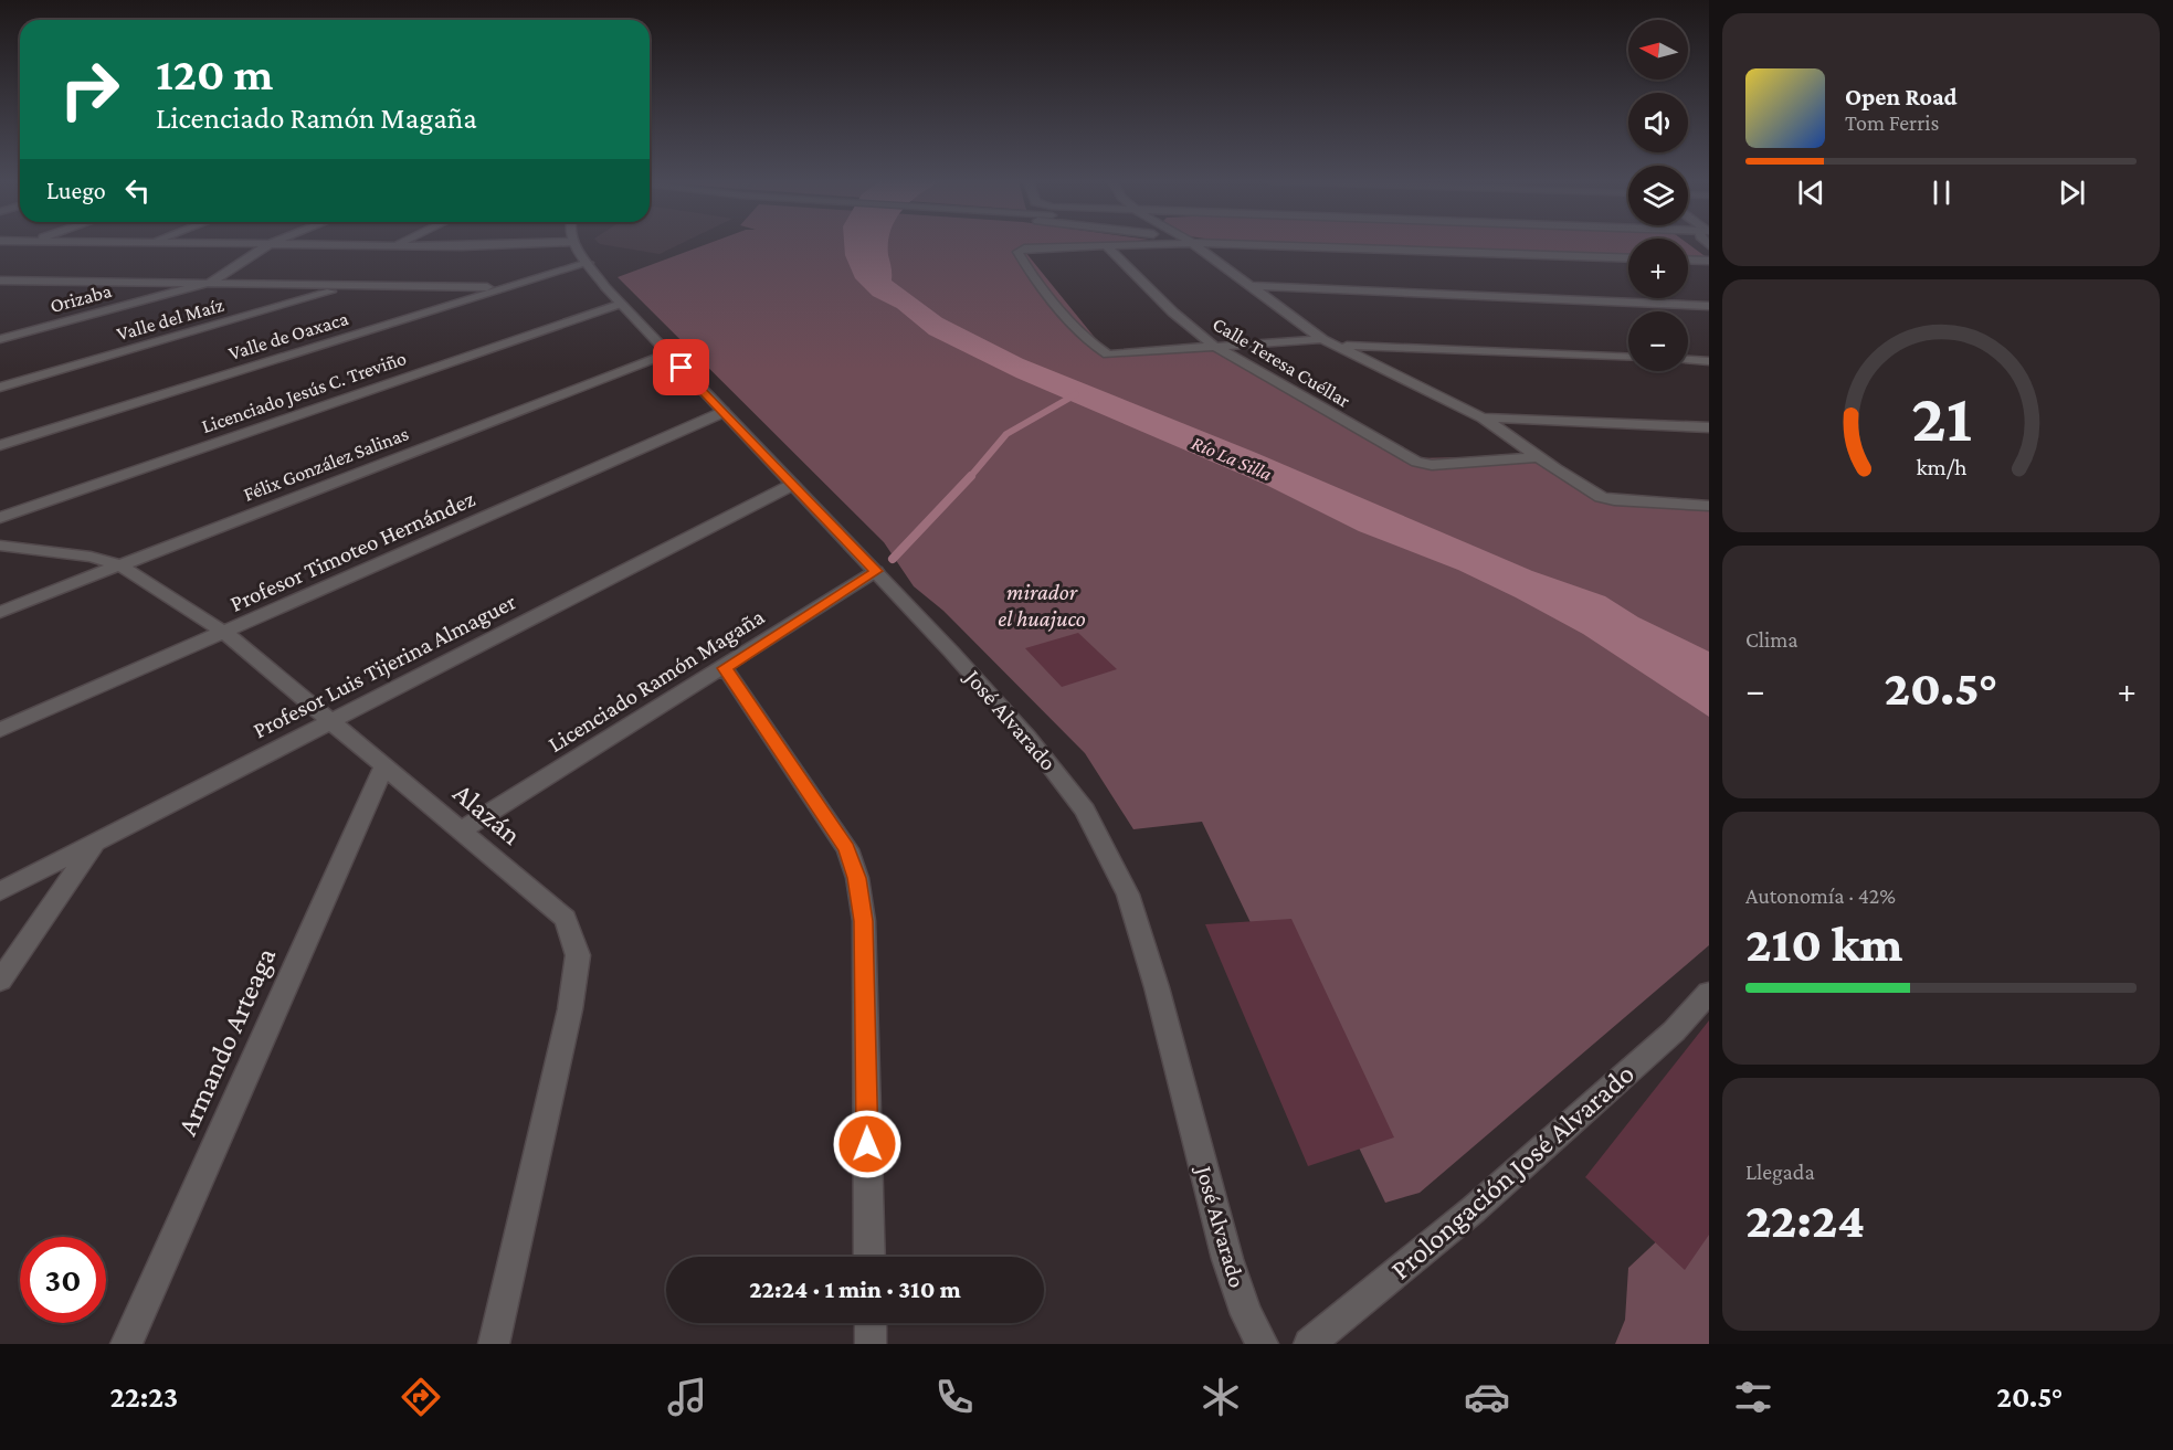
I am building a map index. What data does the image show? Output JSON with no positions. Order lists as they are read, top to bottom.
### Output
{
  "streets": {
    "street": [
      "Orizaba",
      "Valle del Maíz",
      "Valle de Oaxaca",
      "Calle Teresa Cuéllar",
      "Licenciado Jesús C. Treviño",
      "Félix González Salinas",
      "Profesor Timoteo Hernández",
      "Profesor Luis Tijerina Almaguer",
      "Licenciado Ramón Magaña",
      "José Alvarado",
      "Alazán",
      "Armando Arteaga",
      "Prolongación José Alvarado"
    ]
  },
  "crossings": [
    ["Valle de Oaxaca", "José Alvarado"],
    ["Licenciado Jesús C. Treviño", "José Alvarado"],
    ["Félix González Salinas", "José Alvarado"],
    ["Félix González Salinas", "Alazán"],
    ["Profesor Timoteo Hernández", "José Alvarado"],
    ["Profesor Timoteo Hernández", "Alazán"],
    ["Profesor Luis Tijerina Almaguer", "José Alvarado"],
    ["Profesor Luis Tijerina Almaguer", "Alazán"],
    ["Licenciado Ramón Magaña", "José Alvarado"],
    ["Licenciado Ramón Magaña", "Alazán"],
    ["Alazán", "Armando Arteaga"]
  ],
  "water": ["Río La Silla"],
  "parks": ["mirador el huajuco"],
  "north": "left",
  "page": {
    "map_buttons": ["+", "−"],
    "turn": ["120 m", "Licenciado Ramón Magaña"],
    "song": ["Open Road", "Tom Ferris"],
    "then": "Luego",
    "tile": [
      "Clima",
      ["Autonomía · 42%", "210 km"],
      ["Llegada", "22:24"]
    ],
    "heat": ["−", "20.5°", "+"],
    "limit": "30",
    "trip": "22:24 · 1 min · 310 m",
    "tabs": ["22:23", "20.5°"],
    "gauge": ["21", "km/h"]
  }
}
